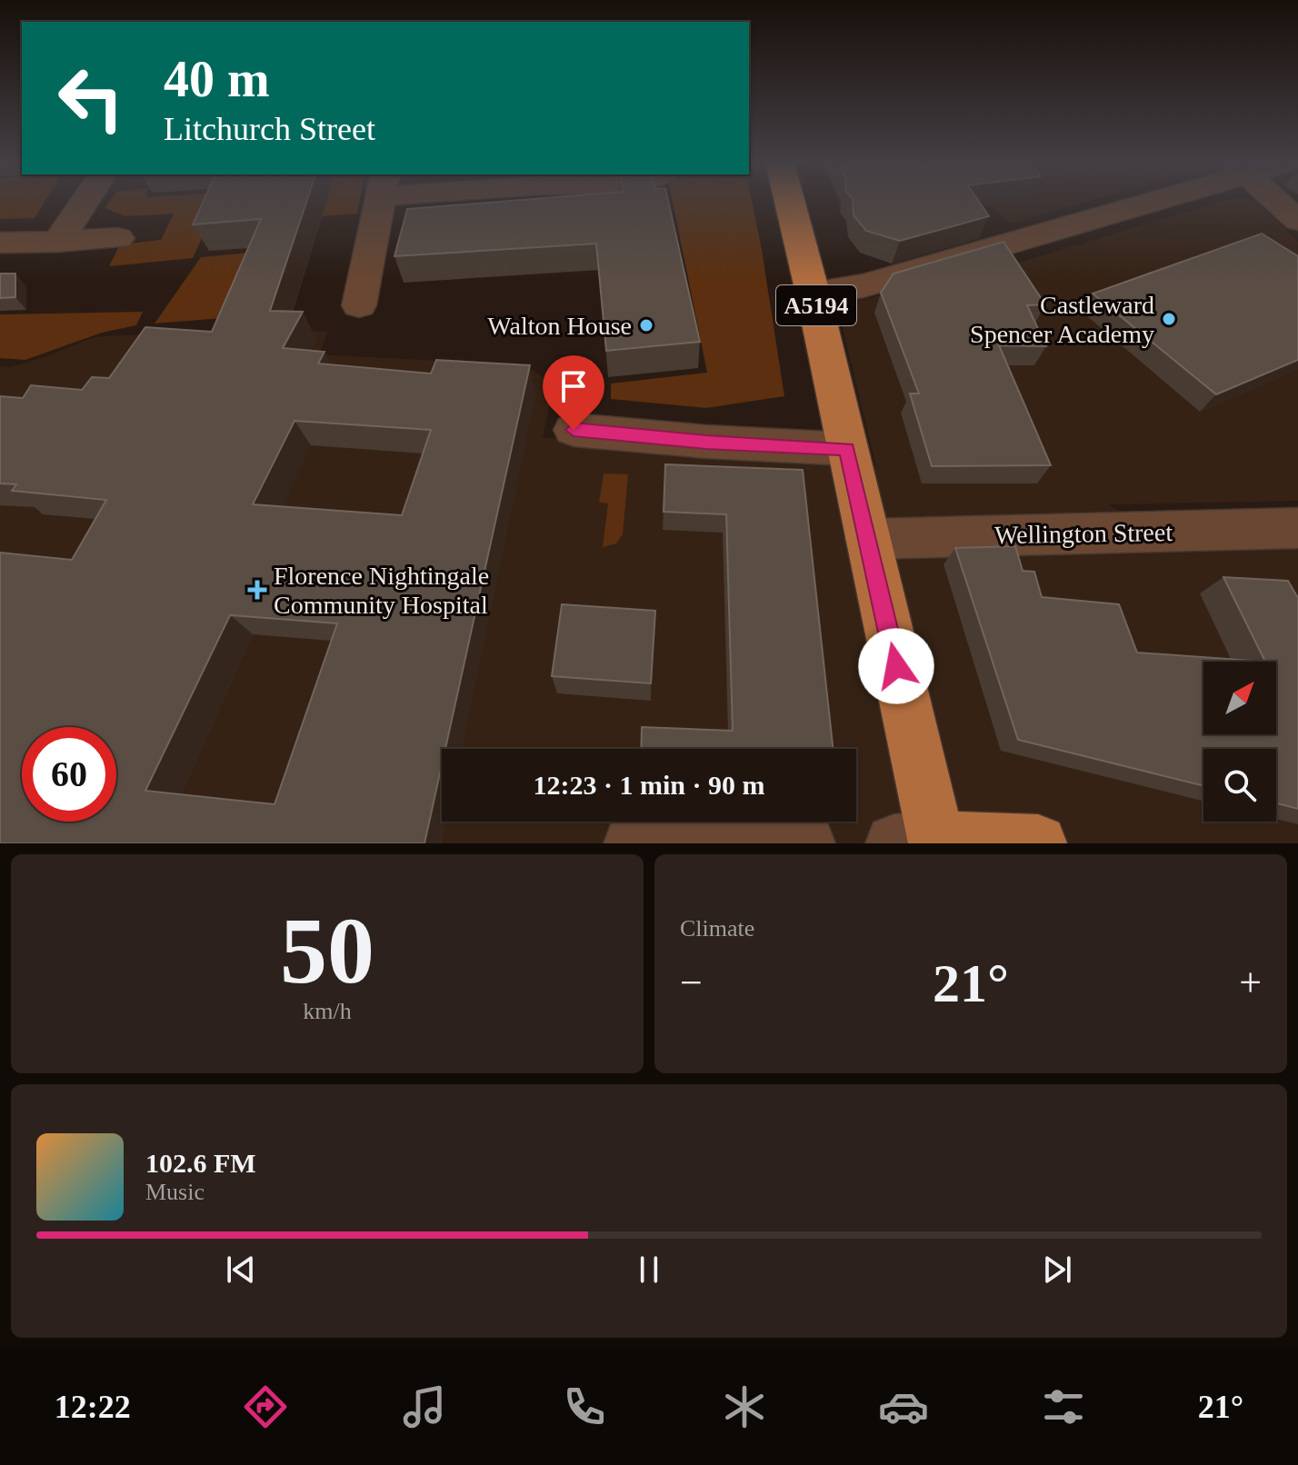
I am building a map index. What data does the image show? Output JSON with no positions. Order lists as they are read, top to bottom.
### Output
{
  "streets": {
    "main road": ["A5194"],
    "street": ["Wellington Street"]
  },
  "crossings": [
    ["A5194", "Wellington Street"]
  ],
  "places": {
    "other": ["Castleward Spencer Academy", "Walton House"],
    "health": ["Florence Nightingale Community Hospital"]
  },
  "north": "top right",
  "page": {
    "turn": ["40 m", "Litchurch Street"],
    "limit": "60",
    "trip": "12:23 · 1 min · 90 m",
    "tile": [
      ["50", "km/h"],
      "Climate"
    ],
    "heat": ["−", "21°", "+"],
    "song": ["102.6 FM", "Music"],
    "tabs": ["12:22", "21°"]
  }
}
